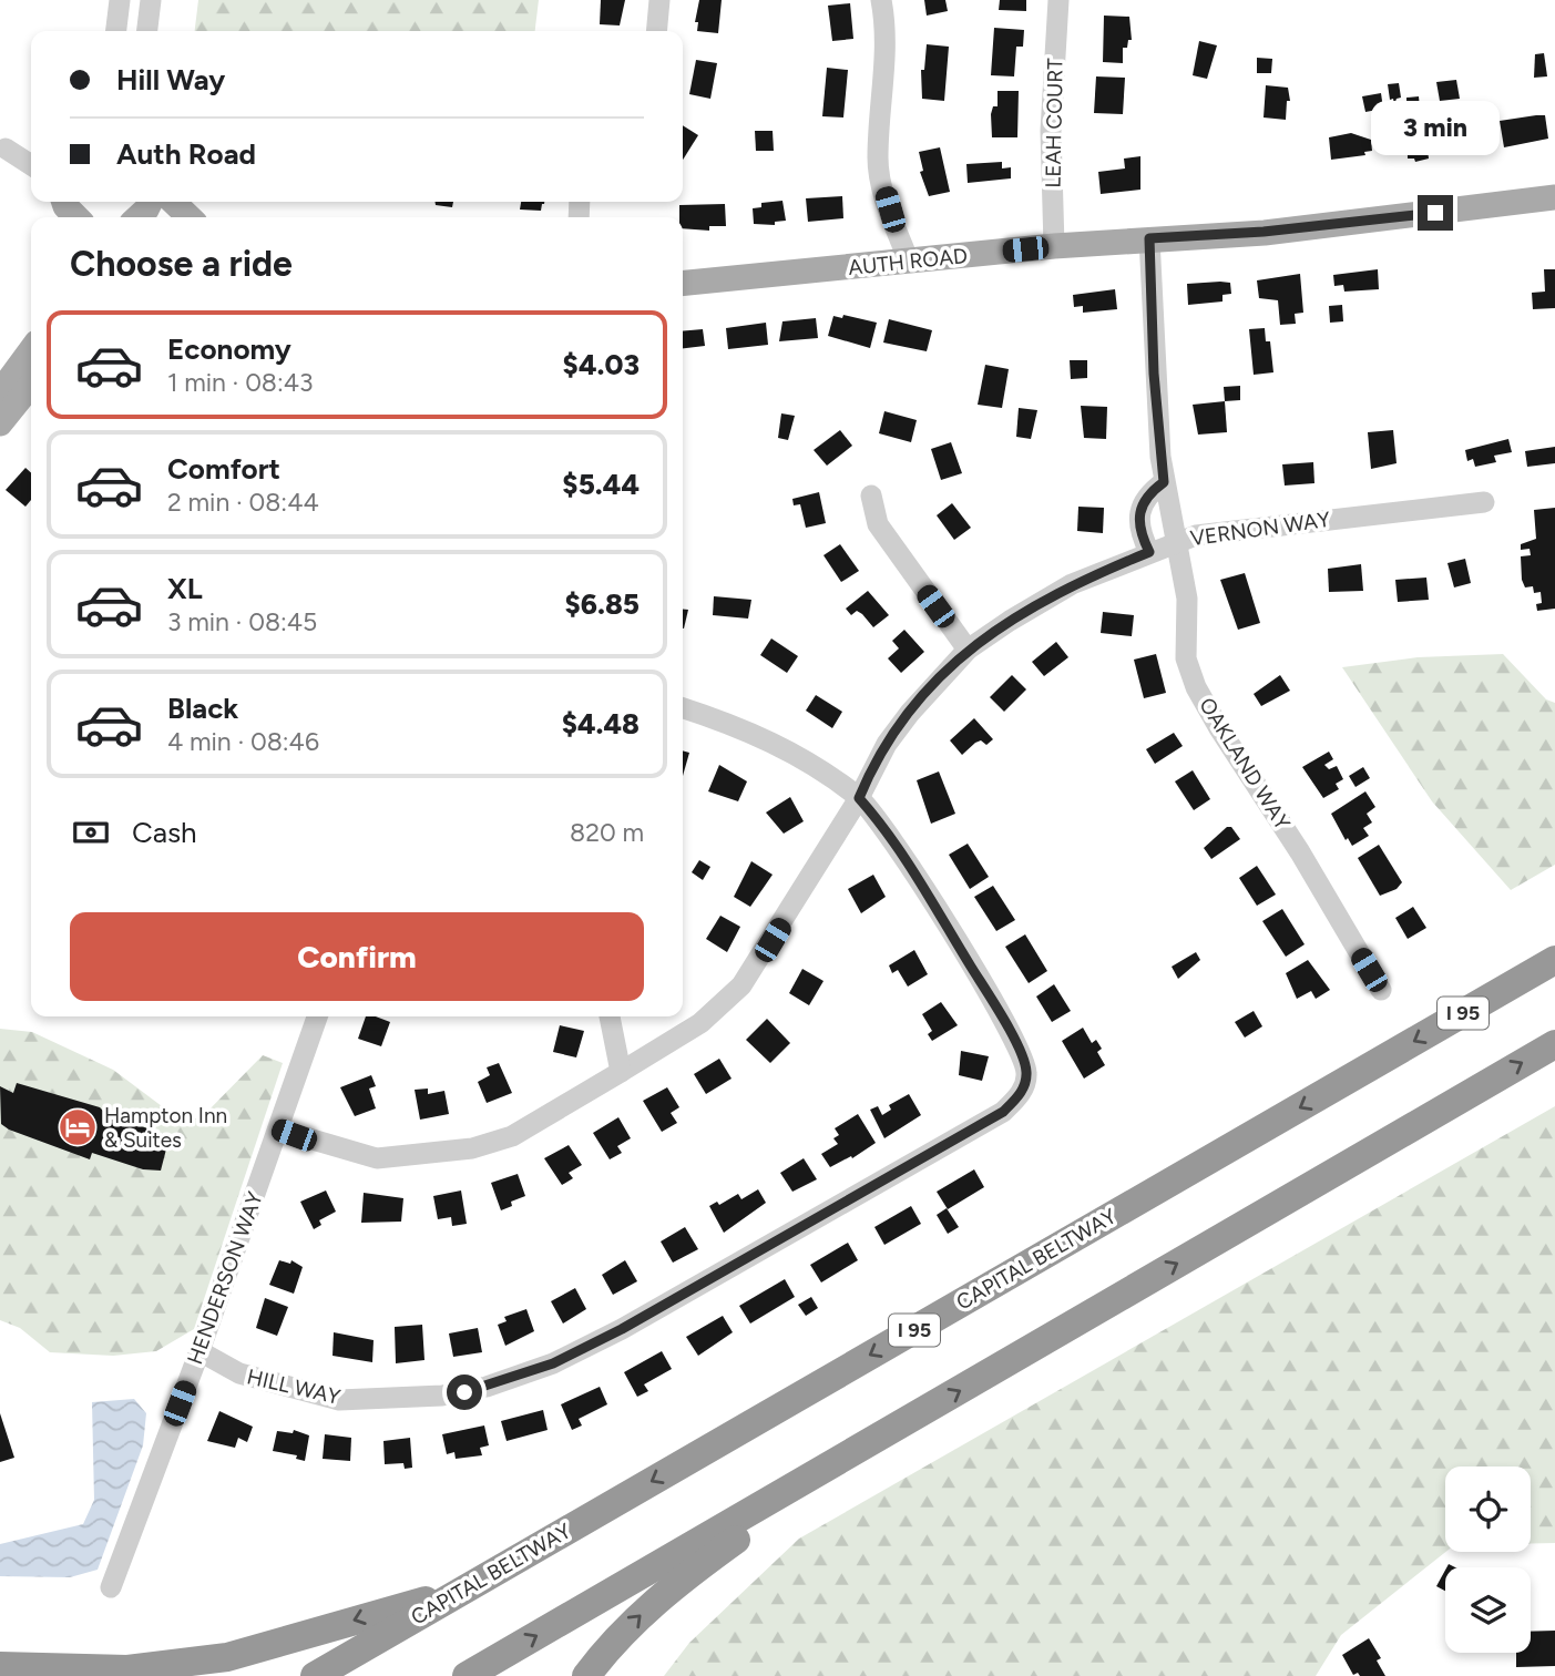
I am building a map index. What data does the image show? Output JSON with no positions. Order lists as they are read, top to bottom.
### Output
{
  "streets": {
    "highway": ["I 95", "CAPITAL BELTWAY"],
    "main road": ["AUTH ROAD"],
    "street": [
      "LEAH COURT",
      "VERNON WAY",
      "OAKLAND WAY",
      "HENDERSON WAY",
      "HILL WAY"
    ]
  },
  "crossings": [
    ["LEAH COURT", "AUTH ROAD"],
    ["AUTH ROAD", "OAKLAND WAY"],
    ["VERNON WAY", "OAKLAND WAY"],
    ["VERNON WAY", "HENDERSON WAY"],
    ["VERNON WAY", "HILL WAY"],
    ["HENDERSON WAY", "HILL WAY"]
  ],
  "places": {
    "hotel": ["Hampton Inn & Suites"]
  },
  "page": {
    "banner": ["Hill Way", "Auth Road"],
    "bubble": "3 min",
    "heading": "Choose a ride",
    "list": [
      {
        "name": "Economy",
        "note": "1 min · 08:43",
        "value": "$4.03"
      },
      {
        "name": "Comfort",
        "note": "2 min · 08:44",
        "value": "$5.44"
      },
      {
        "name": "XL",
        "note": "3 min · 08:45",
        "value": "$6.85"
      },
      {
        "name": "Black",
        "note": "4 min · 08:46",
        "value": "$4.48"
      }
    ],
    "pay": ["Cash", "820 m"],
    "buttons": "Confirm"
  }
}
